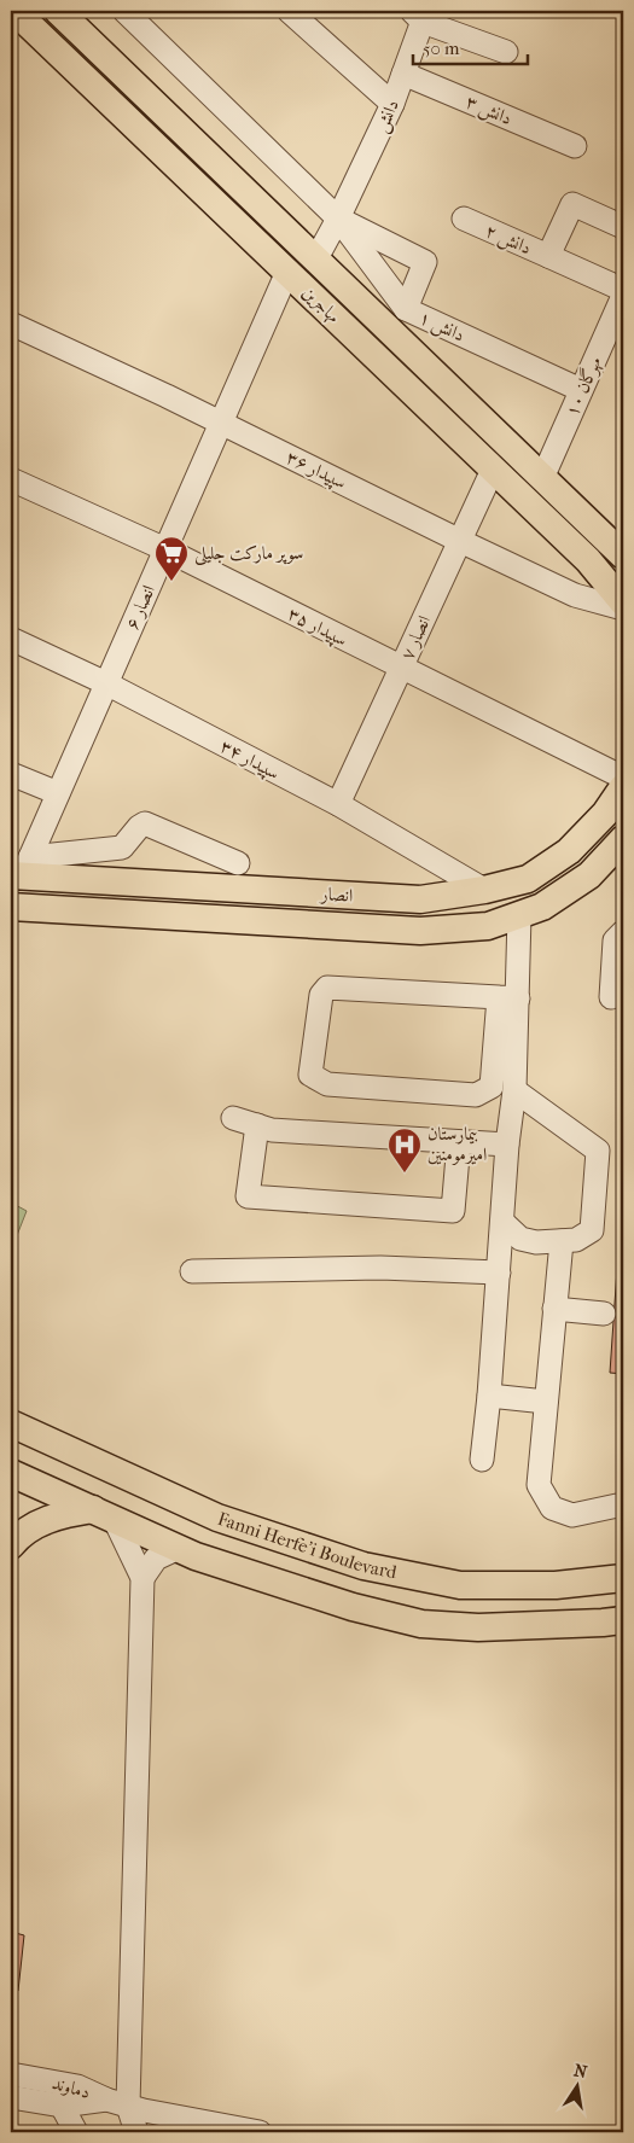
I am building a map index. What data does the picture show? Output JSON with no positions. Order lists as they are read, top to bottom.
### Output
{
  "streets": {
    "main road": ["مهاجرین", "انصار", "Fanni Herfe'i Boulevard"],
    "street": [
      "دانش ۳",
      "دانش",
      "دانش ۲",
      "دانش ۱",
      "مهرگان ۱۰",
      "سپیدار ۳۶",
      "انصار ۶",
      "سپیدار ۳۵",
      "انصار ۷",
      "سپیدار ۳۴",
      "دماوند"
    ]
  },
  "crossings": [
    ["دانش ۳", "دانش"],
    ["دانش", "مهاجرین"],
    ["دانش", "دانش ۱"],
    ["مهاجرین", "مهرگان ۱۰"],
    ["مهاجرین", "انصار ۶"],
    ["مهاجرین", "انصار ۷"],
    ["دانش ۱", "مهرگان ۱۰"],
    ["سپیدار ۳۶", "انصار ۶"],
    ["سپیدار ۳۶", "انصار ۷"],
    ["انصار ۶", "سپیدار ۳۵"],
    ["انصار ۶", "سپیدار ۳۴"],
    ["انصار ۶", "انصار"],
    ["سپیدار ۳۵", "انصار ۷"],
    ["انصار ۷", "سپیدار ۳۴"],
    ["سپیدار ۳۴", "انصار"]
  ],
  "places": {
    "supermarket": ["سوپر مارکت جلیلی"],
    "hospital": ["بیمارستان امیرمومنین"]
  },
  "scale_bar": "50 m",
  "north": "top"
}
